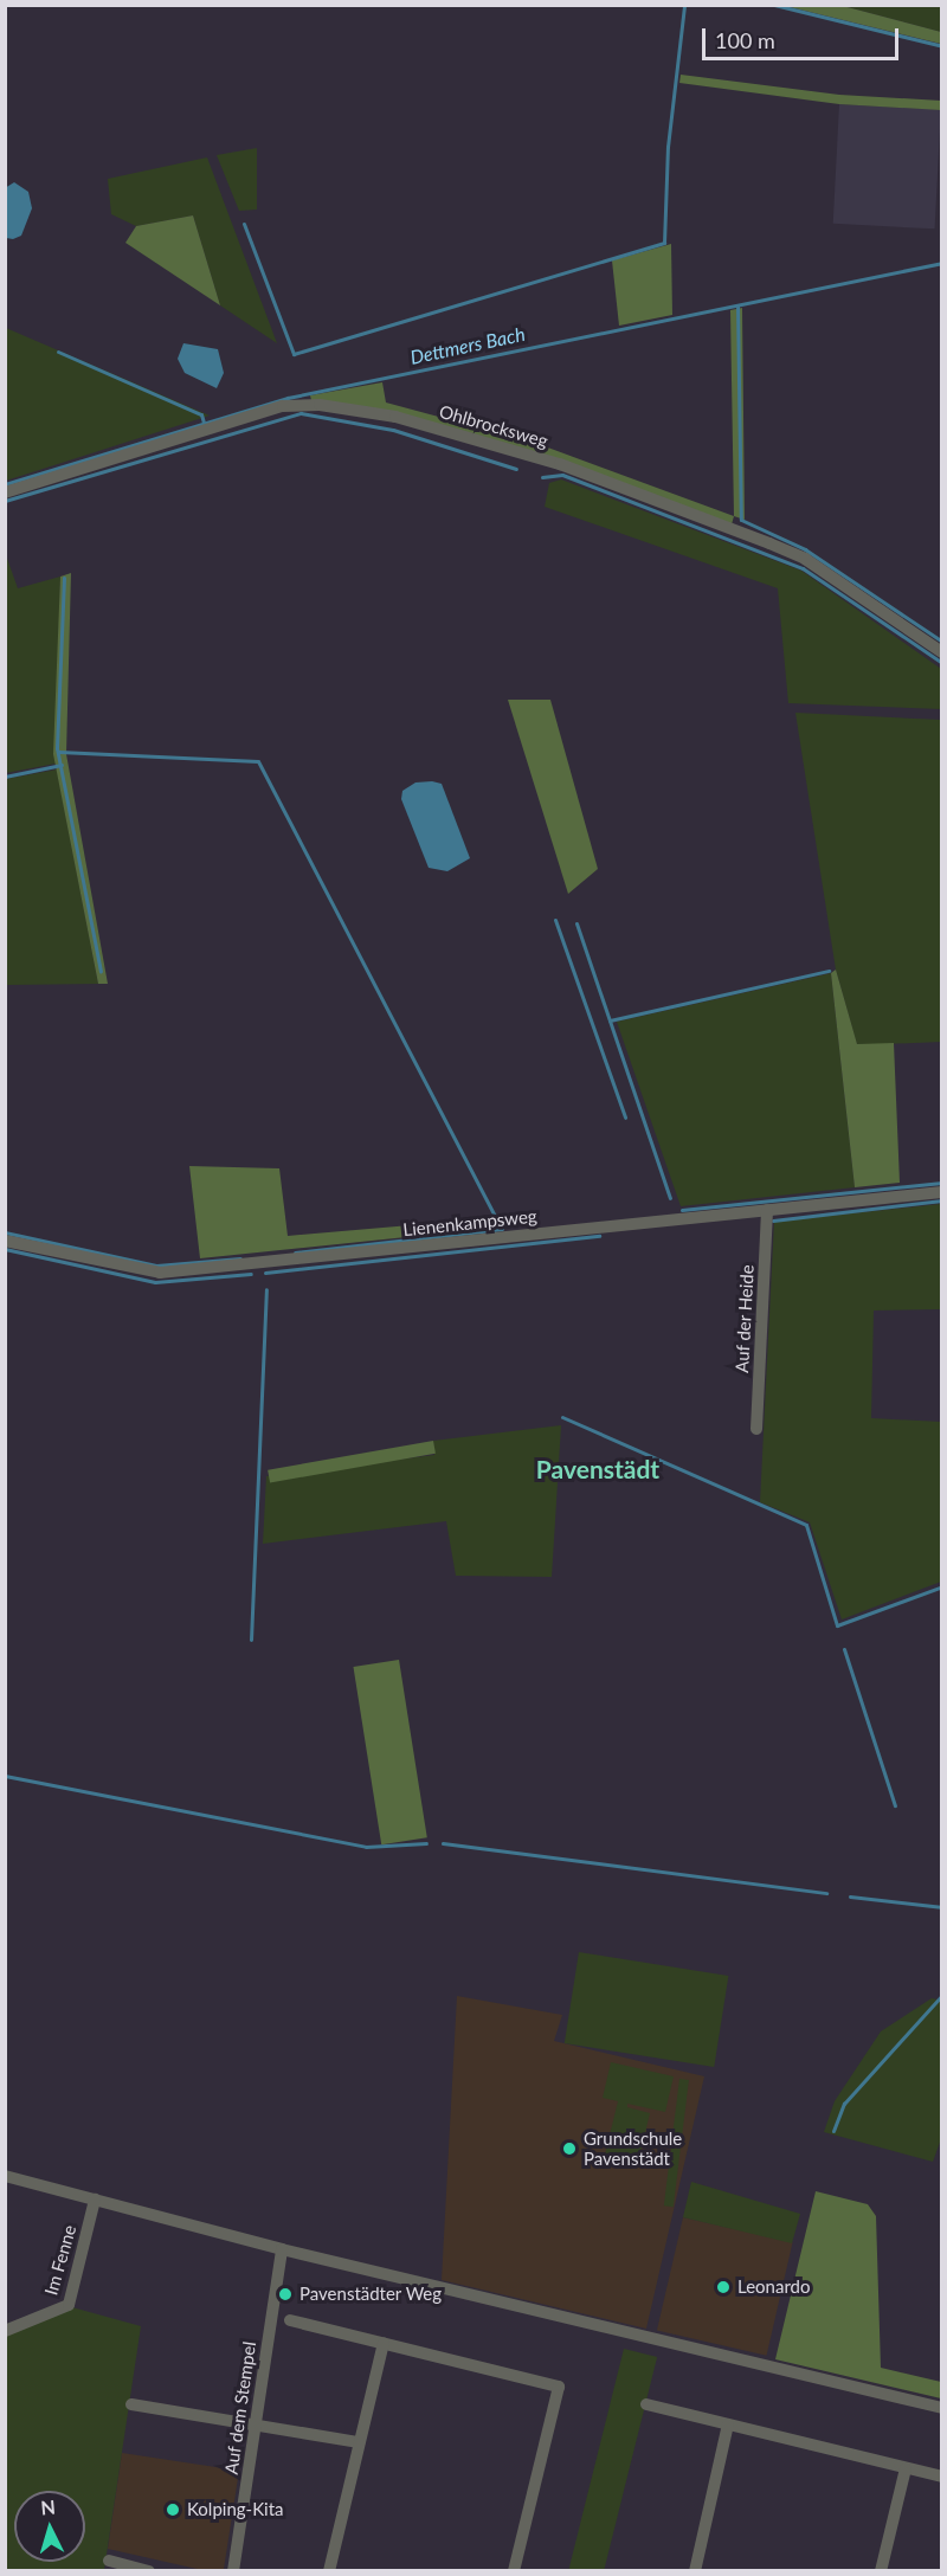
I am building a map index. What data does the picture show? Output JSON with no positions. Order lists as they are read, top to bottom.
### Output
{
  "streets": {
    "street": [
      "Ohlbrocksweg",
      "Lienenkampsweg",
      "Auf der Heide",
      "Im Fenne",
      "Auf dem Stempel"
    ]
  },
  "crossings": [
    ["Lienenkampsweg", "Auf der Heide"]
  ],
  "districts": ["Pavenstädt"],
  "water": ["Dettmers Bach"],
  "places": [
    "Grundschule Pavenstädt",
    "Leonardo",
    "Pavenstädter Weg",
    "Kolping-Kita"
  ],
  "scale_bar": "100 m",
  "north": "top"
}
